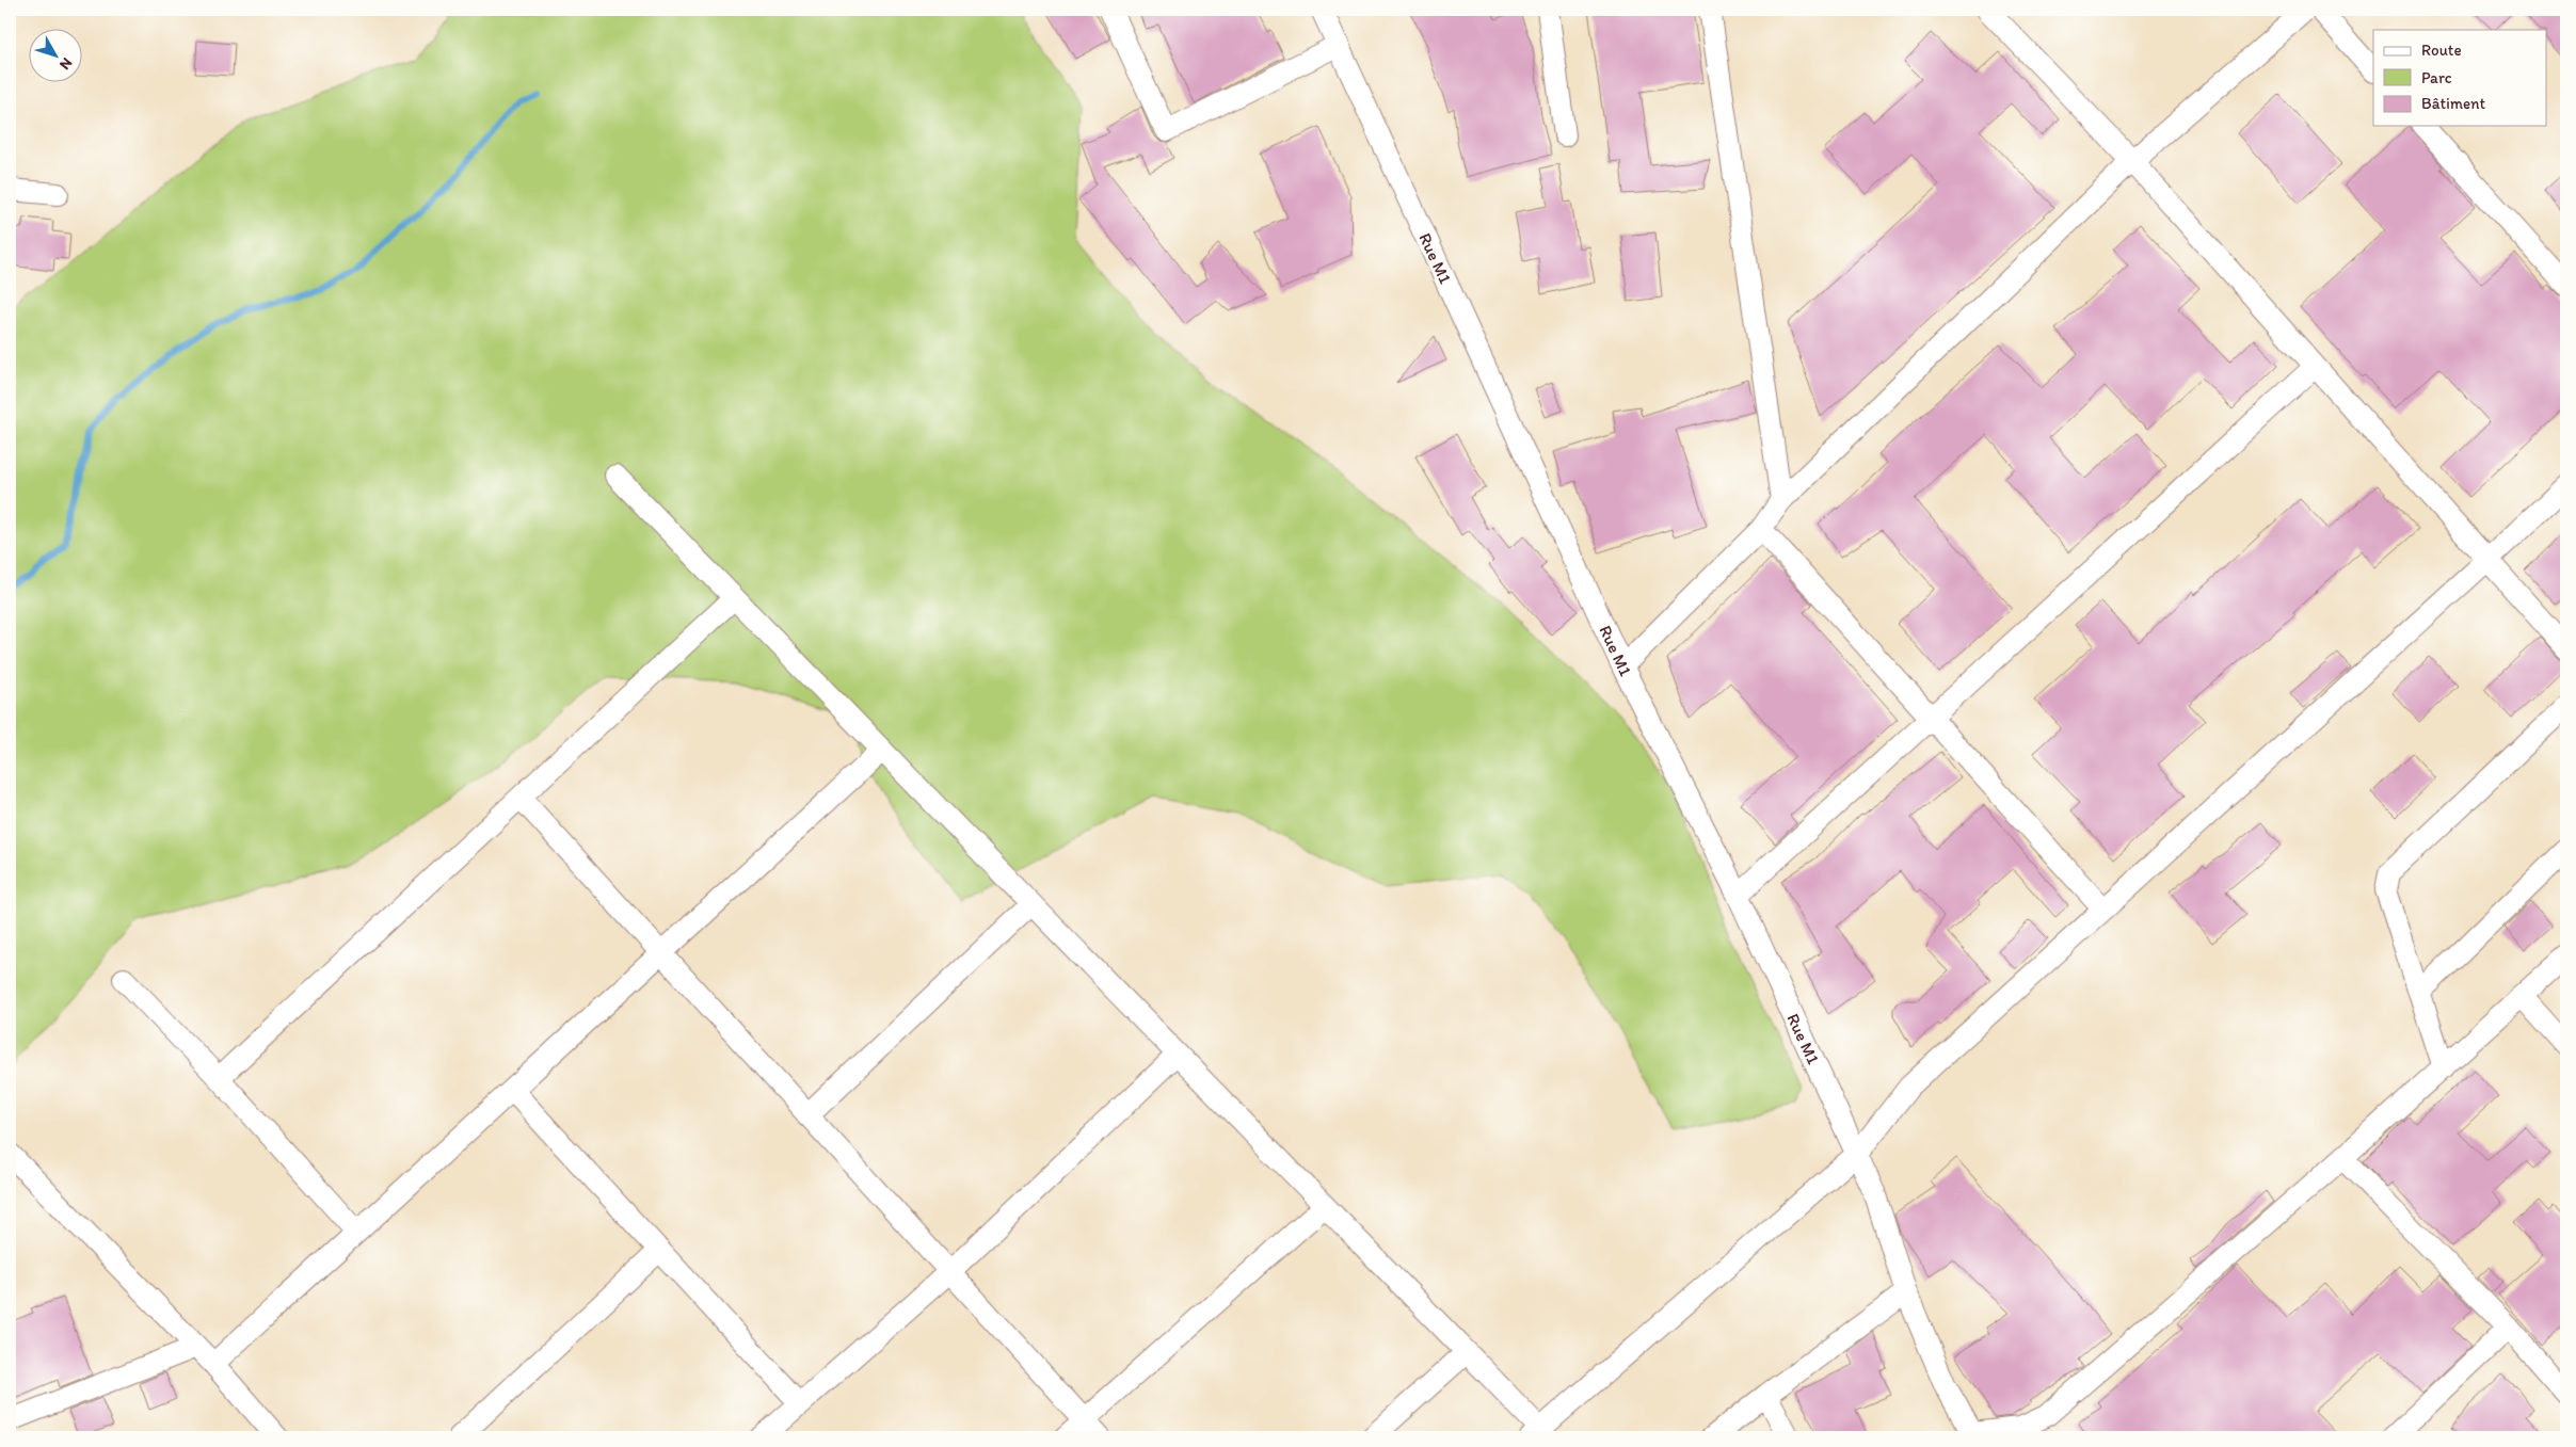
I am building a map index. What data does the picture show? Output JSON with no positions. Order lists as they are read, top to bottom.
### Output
{
  "streets": {
    "street": ["Rue M1"]
  },
  "legend": ["Route", "Parc", "Bâtiment"],
  "north": "bottom right"
}
